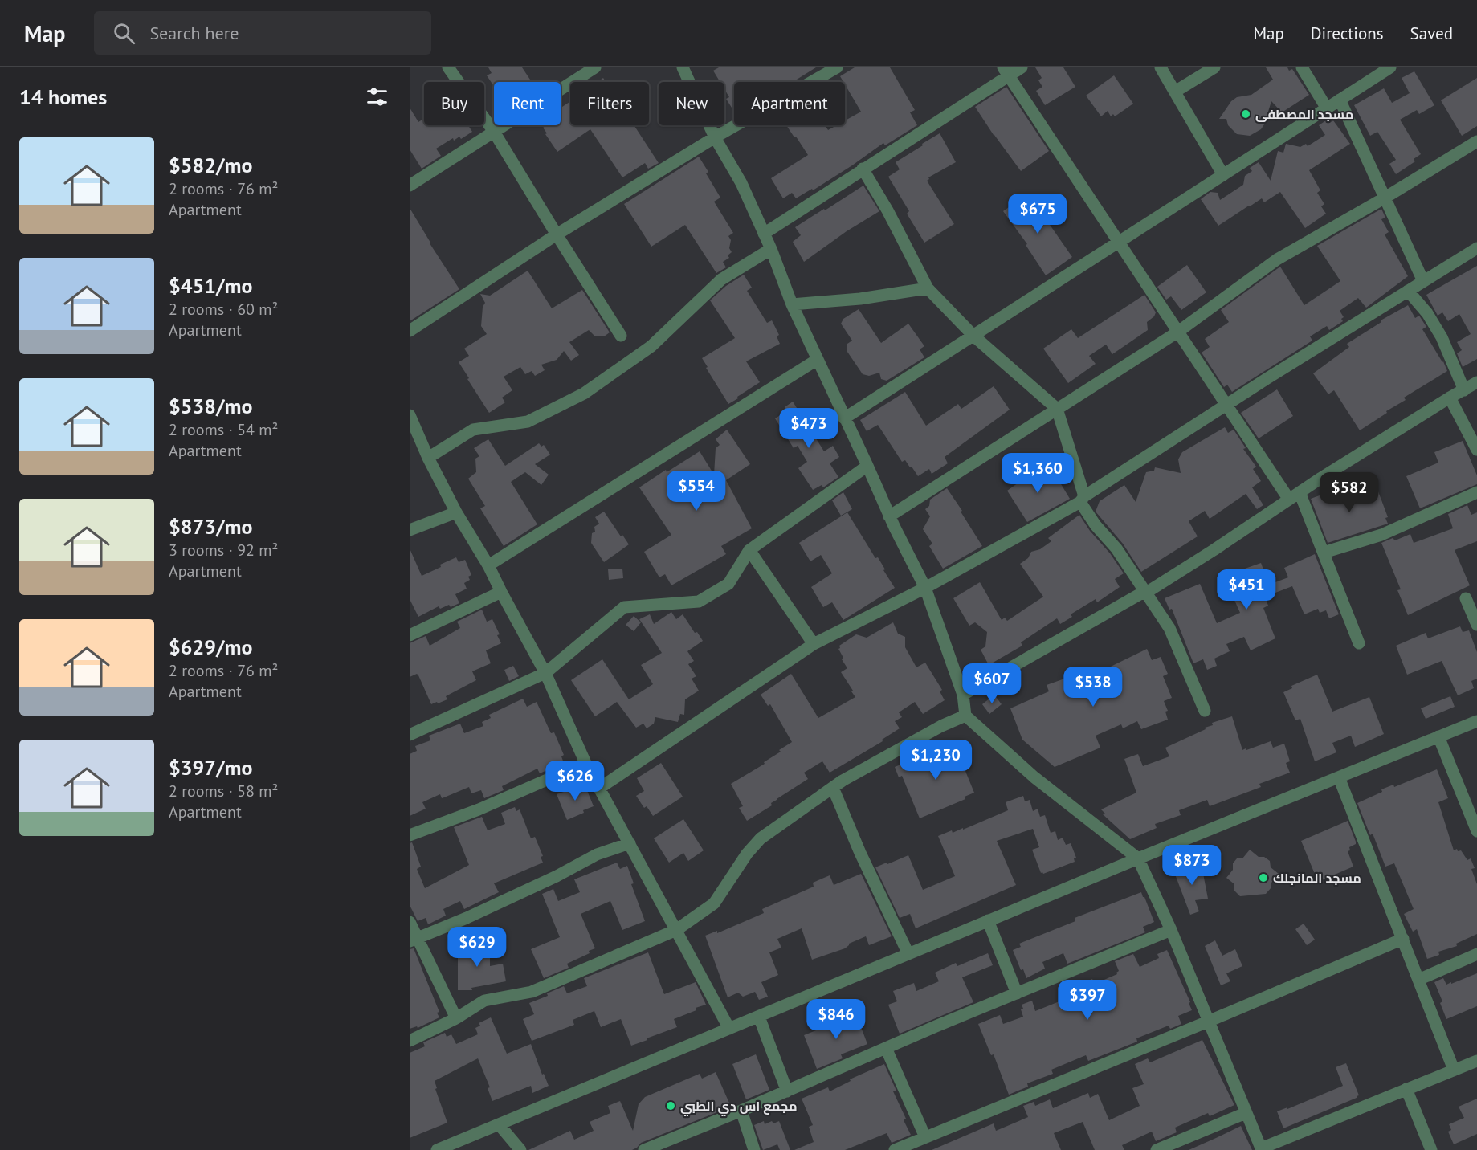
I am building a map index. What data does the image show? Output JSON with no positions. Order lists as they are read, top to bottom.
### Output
{
  "places": ["مسجد المصطفى", "مسجد المانجلك", "مجمع اس دي الطبي"],
  "page": {
    "header": "Map",
    "search": "Search here",
    "nav": ["Map", "Directions", "Saved"],
    "heading": "14 homes",
    "chip": [
      "Buy",
      "Rent",
      "Filters",
      "New",
      "Apartment"
    ],
    "list": [
      {
        "name": "$582/mo",
        "note": "2 rooms · 76 m² · Apartment"
      },
      {
        "name": "$451/mo",
        "note": "2 rooms · 60 m² · Apartment"
      },
      {
        "name": "$538/mo",
        "note": "2 rooms · 54 m² · Apartment"
      },
      {
        "name": "$873/mo",
        "note": "3 rooms · 92 m² · Apartment"
      },
      {
        "name": "$629/mo",
        "note": "2 rooms · 76 m² · Apartment"
      },
      {
        "name": "$397/mo",
        "note": "2 rooms · 58 m² · Apartment"
      }
    ],
    "price": [
      "$675",
      "$473",
      "$1,360",
      "$554",
      "$582",
      "$451",
      "$607",
      "$538",
      "$1,230",
      "$626",
      "$873",
      "$629",
      "$397",
      "$846"
    ]
  }
}
